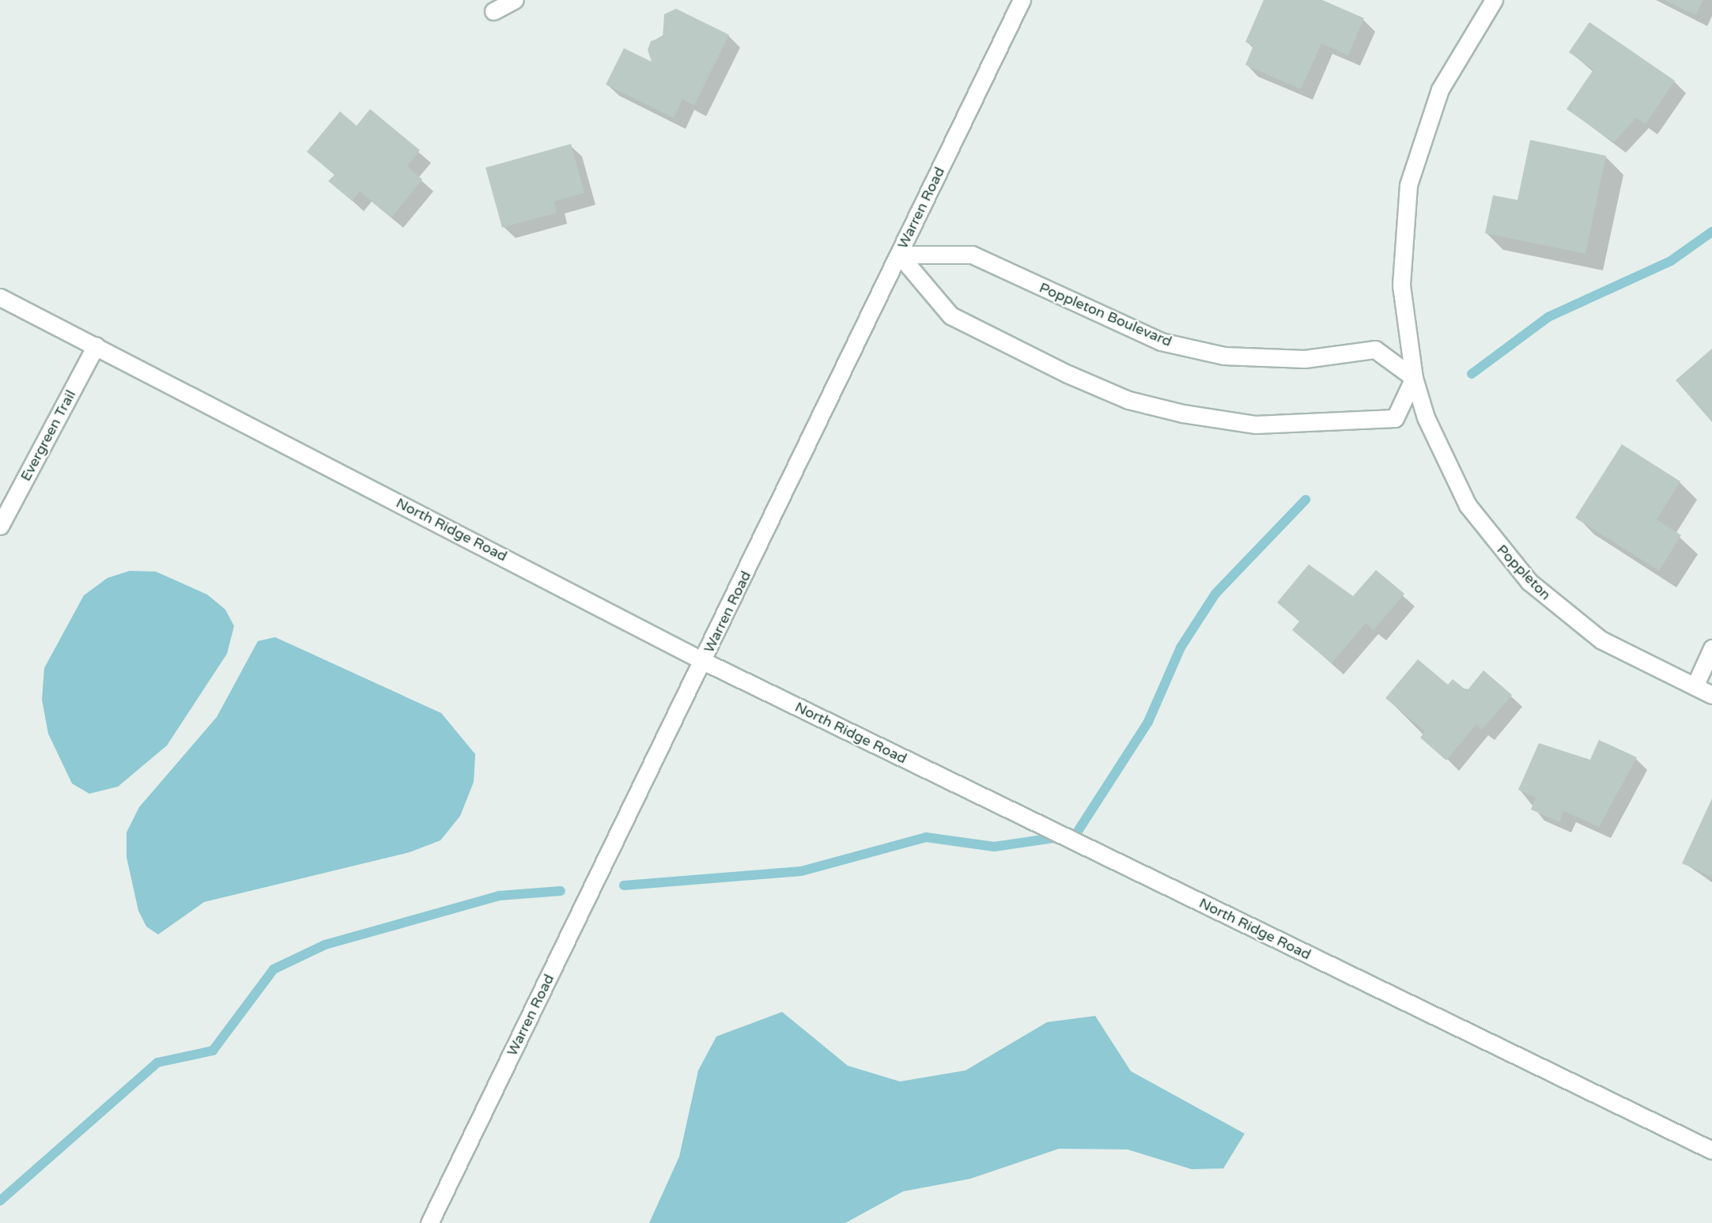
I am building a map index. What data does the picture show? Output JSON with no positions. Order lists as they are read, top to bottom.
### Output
{
  "streets": {
    "street": [
      "Warren Road",
      "Poppleton Boulevard",
      "Evergreen Trail",
      "North Ridge Road",
      "Poppleton"
    ]
  },
  "crossings": [
    ["Warren Road", "Poppleton Boulevard"],
    ["Warren Road", "North Ridge Road"],
    ["Poppleton Boulevard", "Poppleton"],
    ["Evergreen Trail", "North Ridge Road"]
  ]
}
